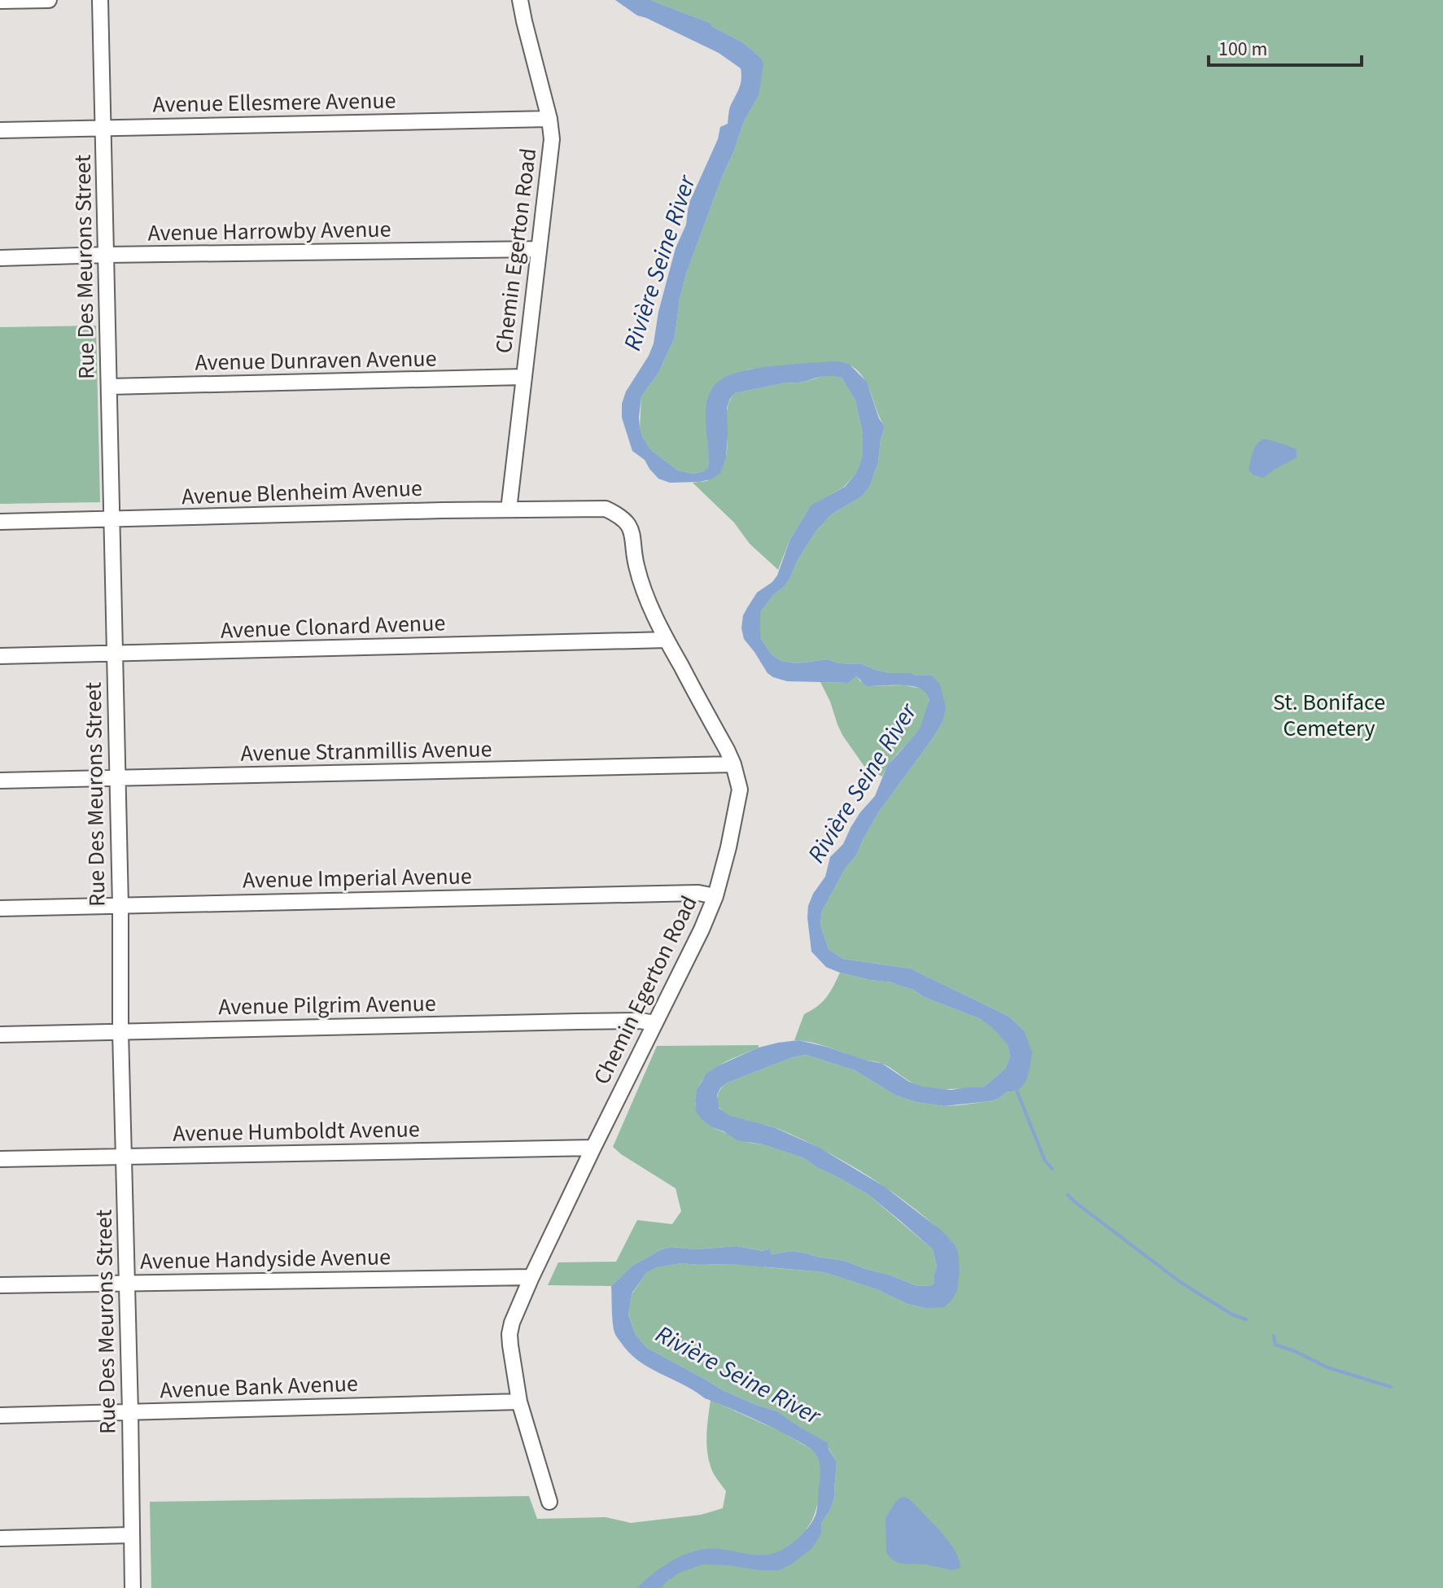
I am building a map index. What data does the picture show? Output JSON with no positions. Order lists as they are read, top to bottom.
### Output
{
  "streets": {
    "street": [
      "Avenue Ellesmere Avenue",
      "Avenue Harrowby Avenue",
      "Chemin Egerton Road",
      "Rue Des Meurons Street",
      "Avenue Dunraven Avenue",
      "Avenue Blenheim Avenue",
      "Avenue Clonard Avenue",
      "Avenue Stranmillis Avenue",
      "Avenue Imperial Avenue",
      "Avenue Pilgrim Avenue",
      "Avenue Humboldt Avenue",
      "Avenue Handyside Avenue",
      "Avenue Bank Avenue"
    ]
  },
  "crossings": [
    ["Avenue Ellesmere Avenue", "Chemin Egerton Road"],
    ["Avenue Ellesmere Avenue", "Rue Des Meurons Street"],
    ["Avenue Harrowby Avenue", "Chemin Egerton Road"],
    ["Avenue Harrowby Avenue", "Rue Des Meurons Street"],
    ["Chemin Egerton Road", "Avenue Dunraven Avenue"],
    ["Chemin Egerton Road", "Avenue Blenheim Avenue"],
    ["Chemin Egerton Road", "Avenue Clonard Avenue"],
    ["Chemin Egerton Road", "Avenue Stranmillis Avenue"],
    ["Chemin Egerton Road", "Avenue Imperial Avenue"],
    ["Chemin Egerton Road", "Avenue Pilgrim Avenue"],
    ["Chemin Egerton Road", "Avenue Humboldt Avenue"],
    ["Chemin Egerton Road", "Avenue Handyside Avenue"],
    ["Chemin Egerton Road", "Avenue Bank Avenue"],
    ["Rue Des Meurons Street", "Avenue Dunraven Avenue"],
    ["Rue Des Meurons Street", "Avenue Blenheim Avenue"],
    ["Rue Des Meurons Street", "Avenue Clonard Avenue"],
    ["Rue Des Meurons Street", "Avenue Stranmillis Avenue"],
    ["Rue Des Meurons Street", "Avenue Imperial Avenue"],
    ["Rue Des Meurons Street", "Avenue Pilgrim Avenue"],
    ["Rue Des Meurons Street", "Avenue Humboldt Avenue"],
    ["Rue Des Meurons Street", "Avenue Handyside Avenue"],
    ["Rue Des Meurons Street", "Avenue Bank Avenue"]
  ],
  "water": ["Rivière Seine River"],
  "parks": ["St. Boniface Cemetery"],
  "scale_bar": "100 m"
}
